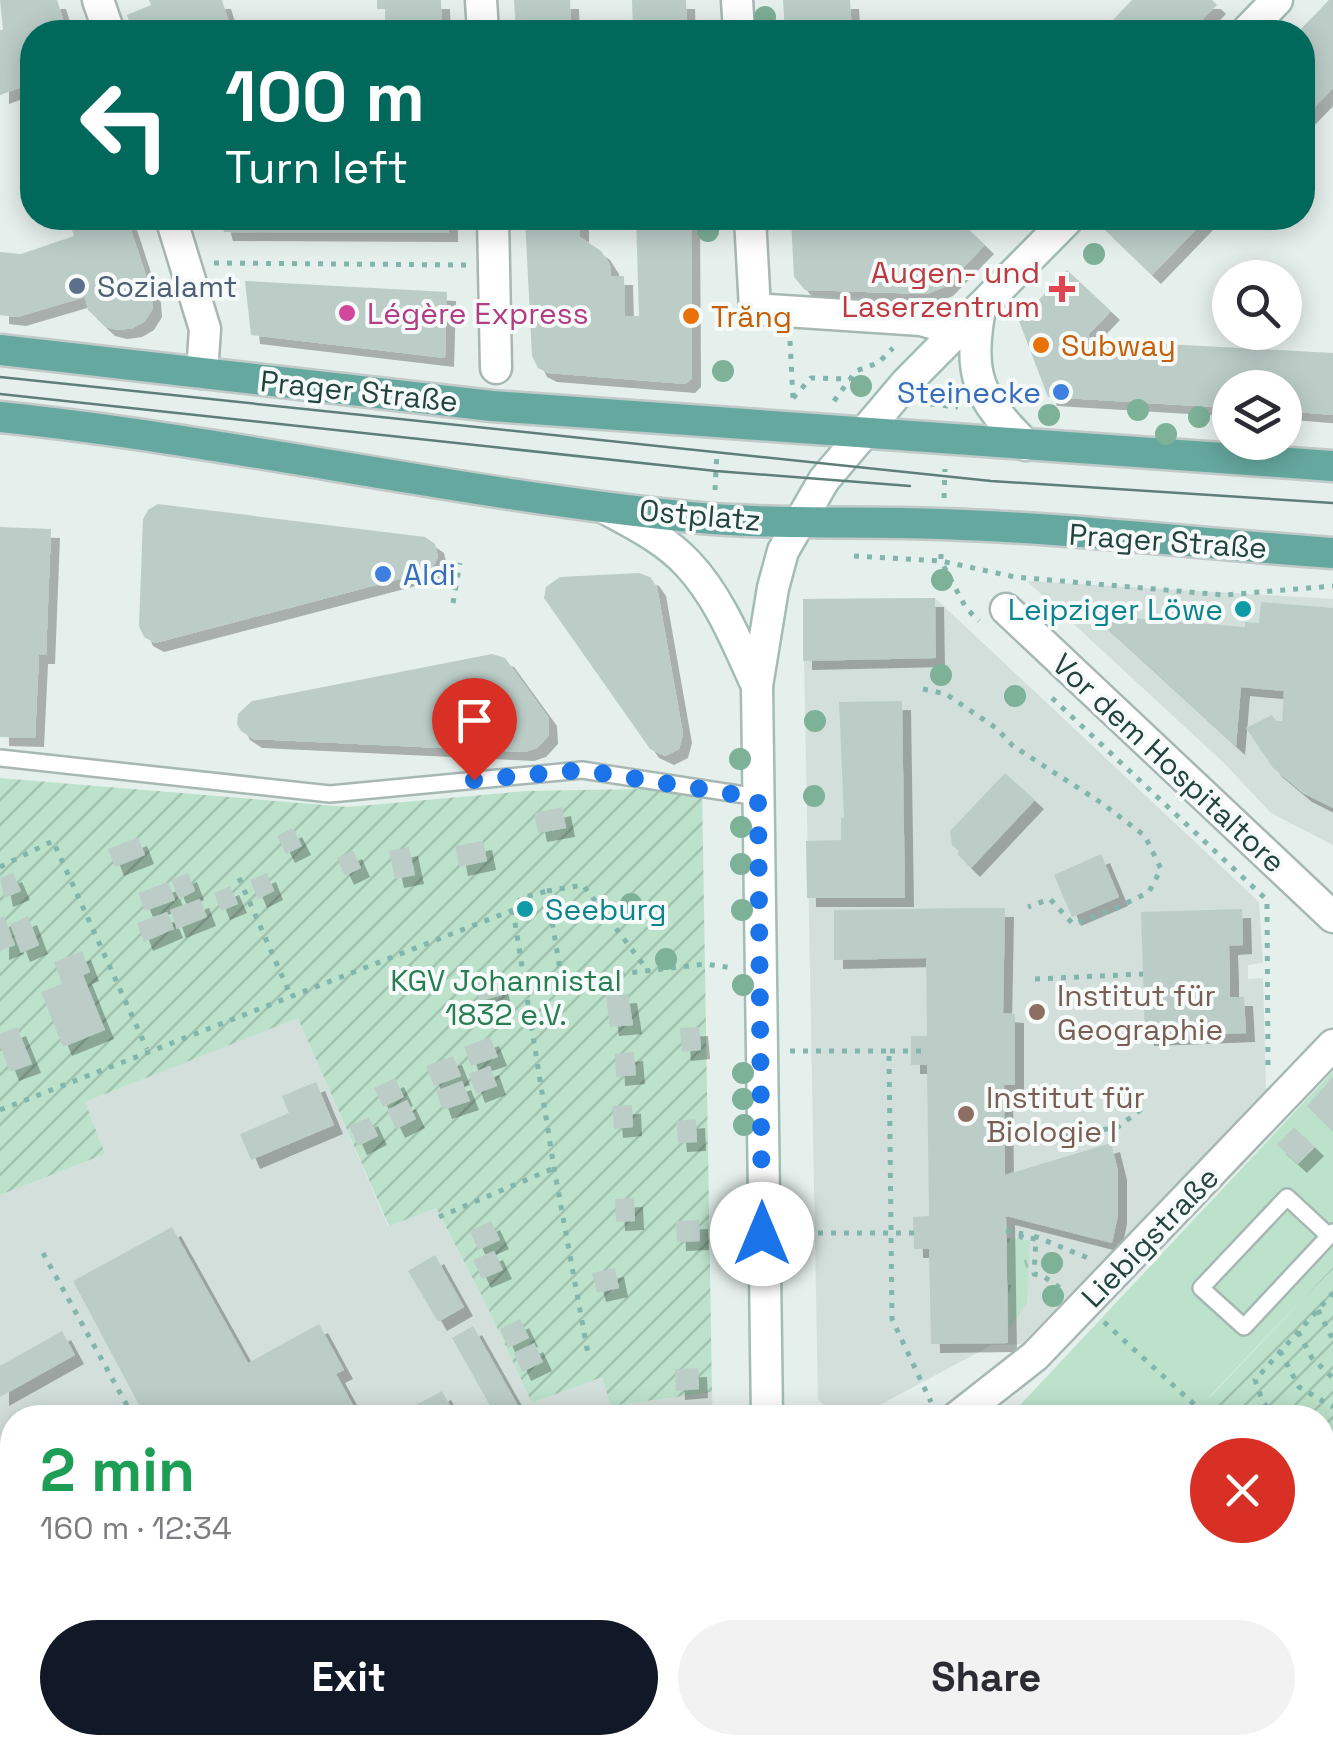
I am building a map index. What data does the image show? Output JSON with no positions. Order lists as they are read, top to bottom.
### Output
{
  "streets": {
    "main road": ["Prager Straße", "Ostplatz"],
    "street": ["Vor dem Hospitaltore", "Liebigstraße"]
  },
  "crossings": [
    ["Prager Straße", "Ostplatz"]
  ],
  "parks": ["KGV Johannistal 1832 e.V."],
  "places": {
    "other": [
      "Sozialamt",
      "Légère Express",
      "Trăng",
      "Subway",
      "Steinecke",
      "Aldi",
      "Leipziger Löwe",
      "Seeburg",
      "Institut für Geographie",
      "Institut für Biologie I"
    ],
    "health": ["Augen- und Laserzentrum"]
  },
  "page": {
    "turn": ["100 m", "Turn left"],
    "heading": ["2 min", "160 m · 12:34"],
    "buttons": ["Exit", "Share"]
  }
}
